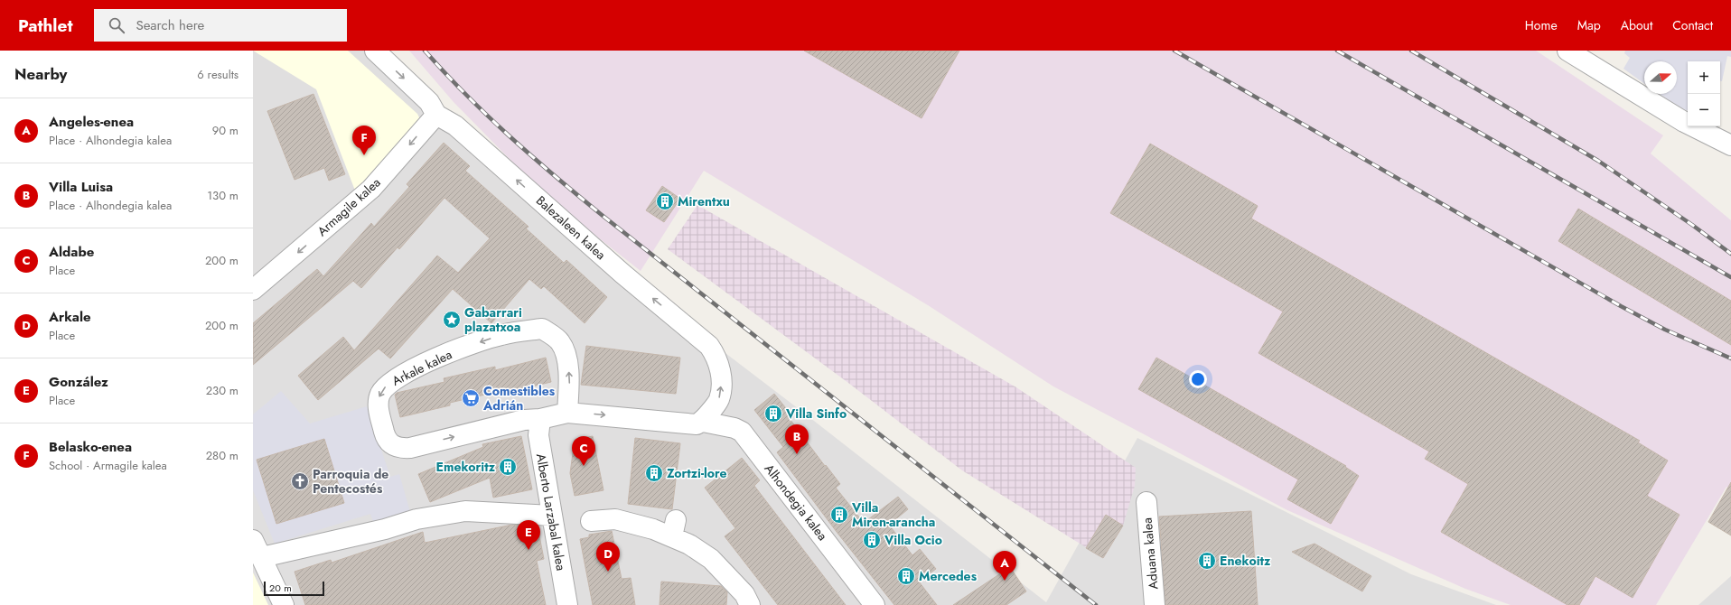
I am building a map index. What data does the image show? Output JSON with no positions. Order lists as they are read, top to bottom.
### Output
{
  "streets": {
    "street": [
      "Armagile kalea",
      "Balezaleen kalea",
      "Arkale kalea",
      "Alhondegia kalea",
      "Alberto Larzabal kalea",
      "Aduana kalea"
    ]
  },
  "crossings": [
    ["Armagile kalea", "Balezaleen kalea"],
    ["Balezaleen kalea", "Arkale kalea"],
    ["Balezaleen kalea", "Alhondegia kalea"],
    ["Arkale kalea", "Alhondegia kalea"],
    ["Arkale kalea", "Alberto Larzabal kalea"]
  ],
  "one_way": ["Armagile kalea"],
  "places": {
    "building": [
      "Mirentxu",
      "Villa Sinfo",
      "Emekoritz",
      "Zortzi-lore",
      "Villa Miren-arancha",
      "Villa Ocio",
      "Enekoitz",
      "Mercedes"
    ],
    "place": ["Gabarrari plazatxoa"],
    "supermarket": ["Comestibles Adrián"],
    "church": ["Parroquia de Pentecostés"]
  },
  "scale_bar": "20 m",
  "north": "right",
  "page": {
    "header": "Pathlet",
    "search": "Search here",
    "nav": [
      "Home",
      "Map",
      "About",
      "Contact"
    ],
    "heading": ["Nearby", "6 results"],
    "map_buttons": ["+", "−"],
    "list": [
      {
        "mark": "A",
        "name": "Angeles-enea",
        "note": "Place · Alhondegia kalea",
        "value": "90 m"
      },
      {
        "mark": "B",
        "name": "Villa Luisa",
        "note": "Place · Alhondegia kalea",
        "value": "130 m"
      },
      {
        "mark": "C",
        "name": "Aldabe",
        "note": "Place",
        "value": "200 m"
      },
      {
        "mark": "D",
        "name": "Arkale",
        "note": "Place",
        "value": "200 m"
      },
      {
        "mark": "E",
        "name": "González",
        "note": "Place",
        "value": "230 m"
      },
      {
        "mark": "F",
        "name": "Belasko-enea",
        "note": "School · Armagile kalea",
        "value": "280 m"
      }
    ],
    "pins": [
      "F",
      "B",
      "C",
      "E",
      "D",
      "A"
    ],
    "scale": "20 m"
  }
}
